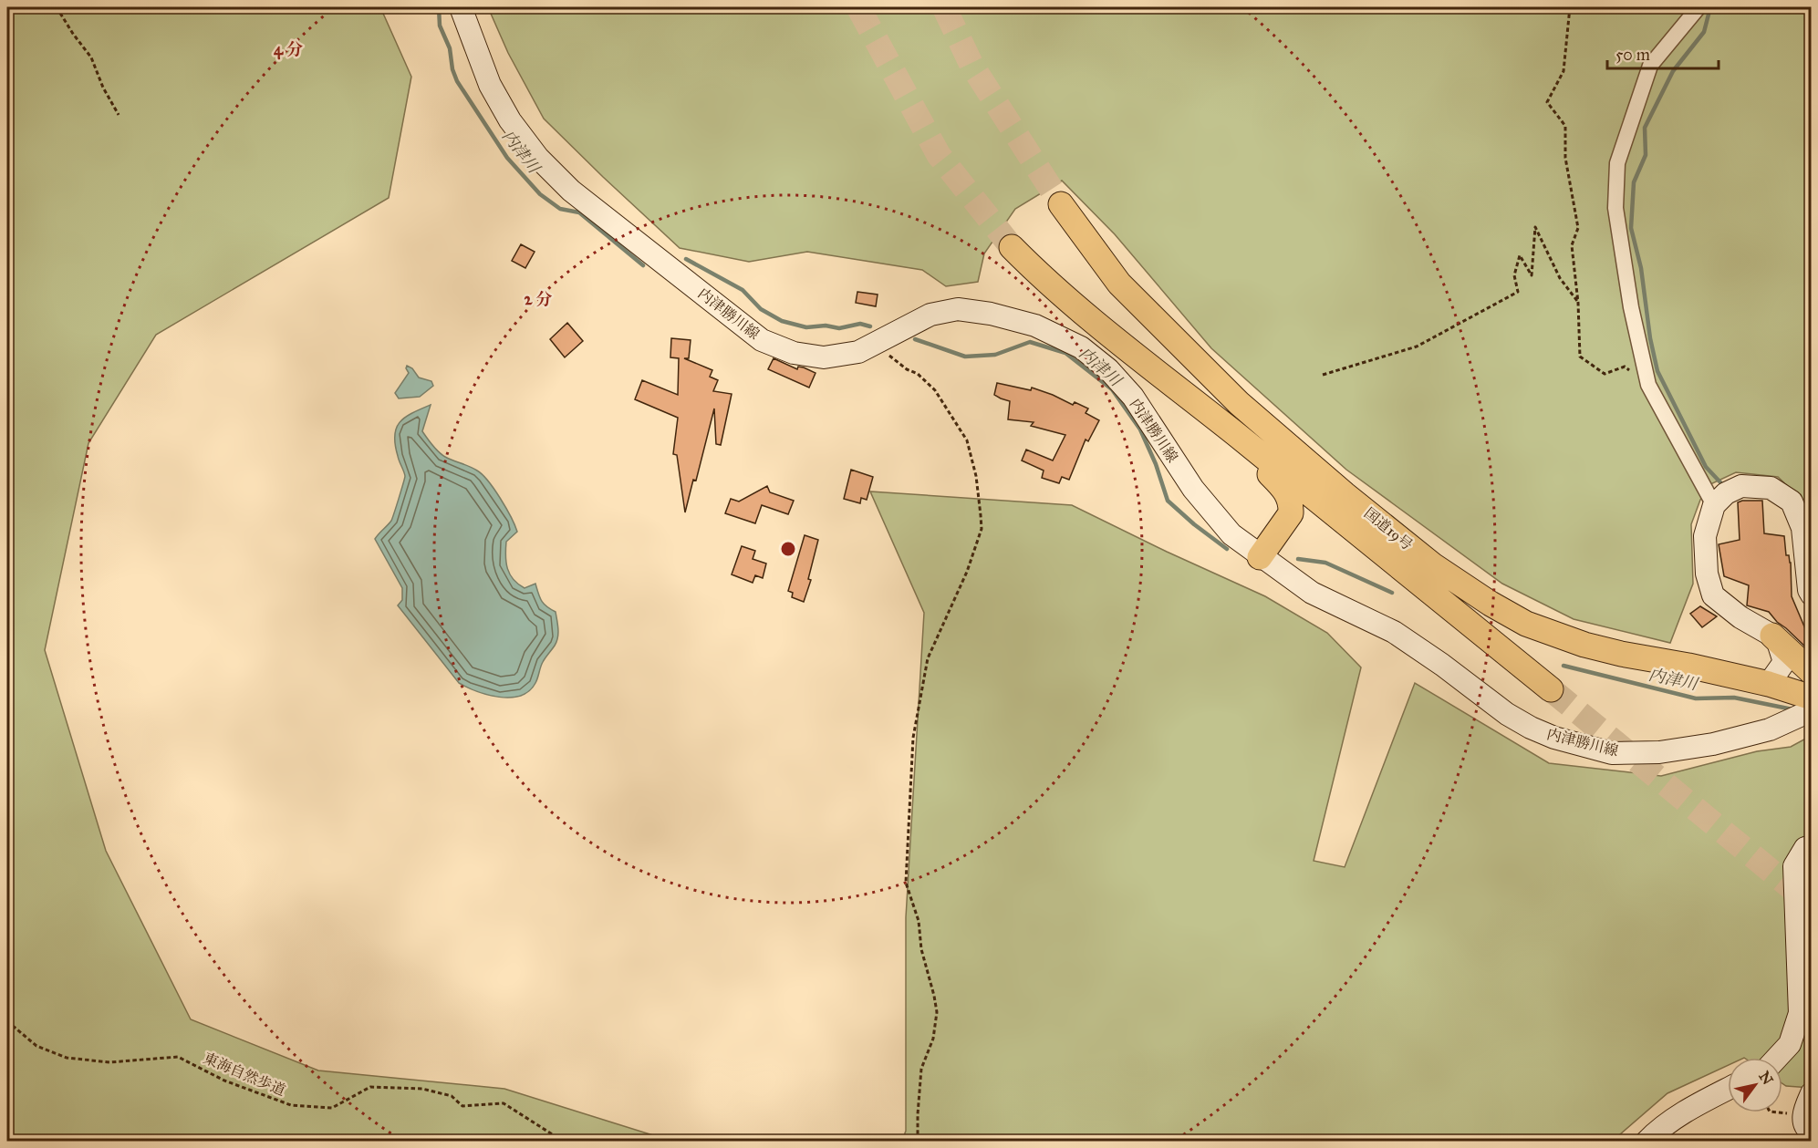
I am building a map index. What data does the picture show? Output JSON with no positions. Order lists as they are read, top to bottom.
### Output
{
  "streets": {
    "highway": ["国道19号"],
    "main road": ["内津勝川線"],
    "path": ["東海自然歩道"]
  },
  "water": ["内津川"],
  "scale_bar": "50 m",
  "north": "top right",
  "rings": ["4 分", "2 分"]
}
